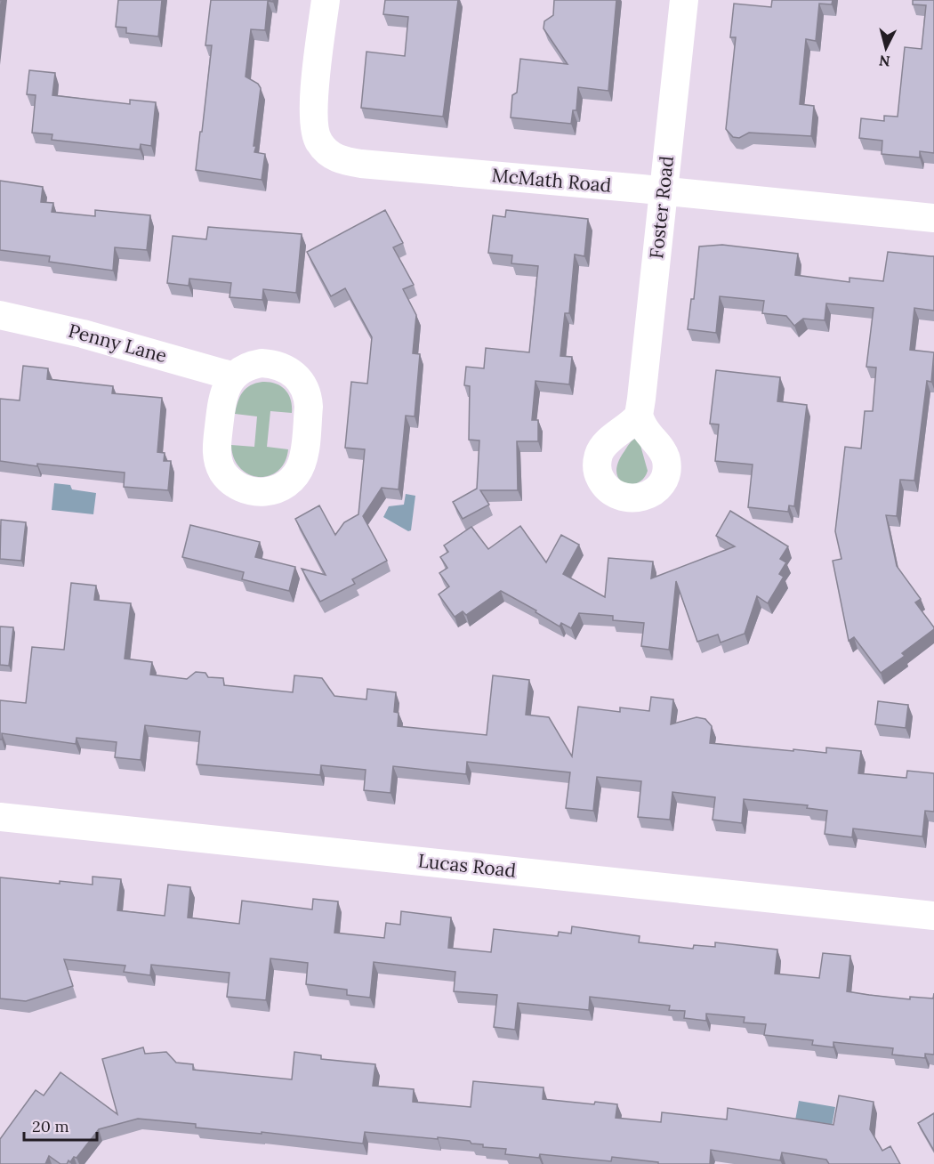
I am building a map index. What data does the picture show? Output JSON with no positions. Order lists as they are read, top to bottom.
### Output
{
  "streets": {
    "street": [
      "McMath Road",
      "Foster Road",
      "Penny Lane",
      "Lucas Road"
    ]
  },
  "crossings": [
    ["McMath Road", "Foster Road"]
  ],
  "scale_bar": "20 m",
  "north": "bottom"
}
